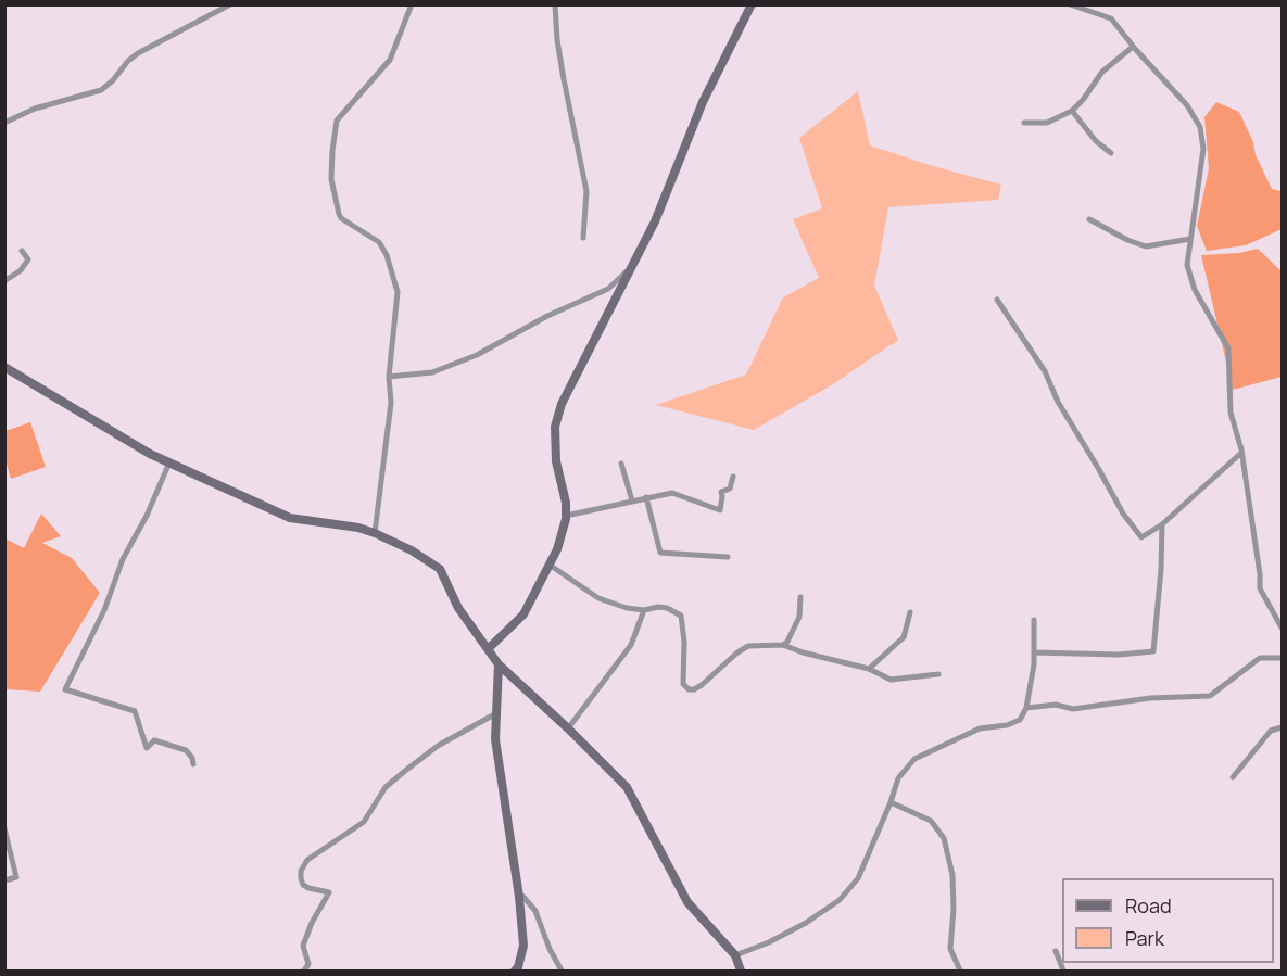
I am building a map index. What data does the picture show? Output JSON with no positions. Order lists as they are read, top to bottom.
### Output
{
  "legend": ["Road", "Park"]
}
